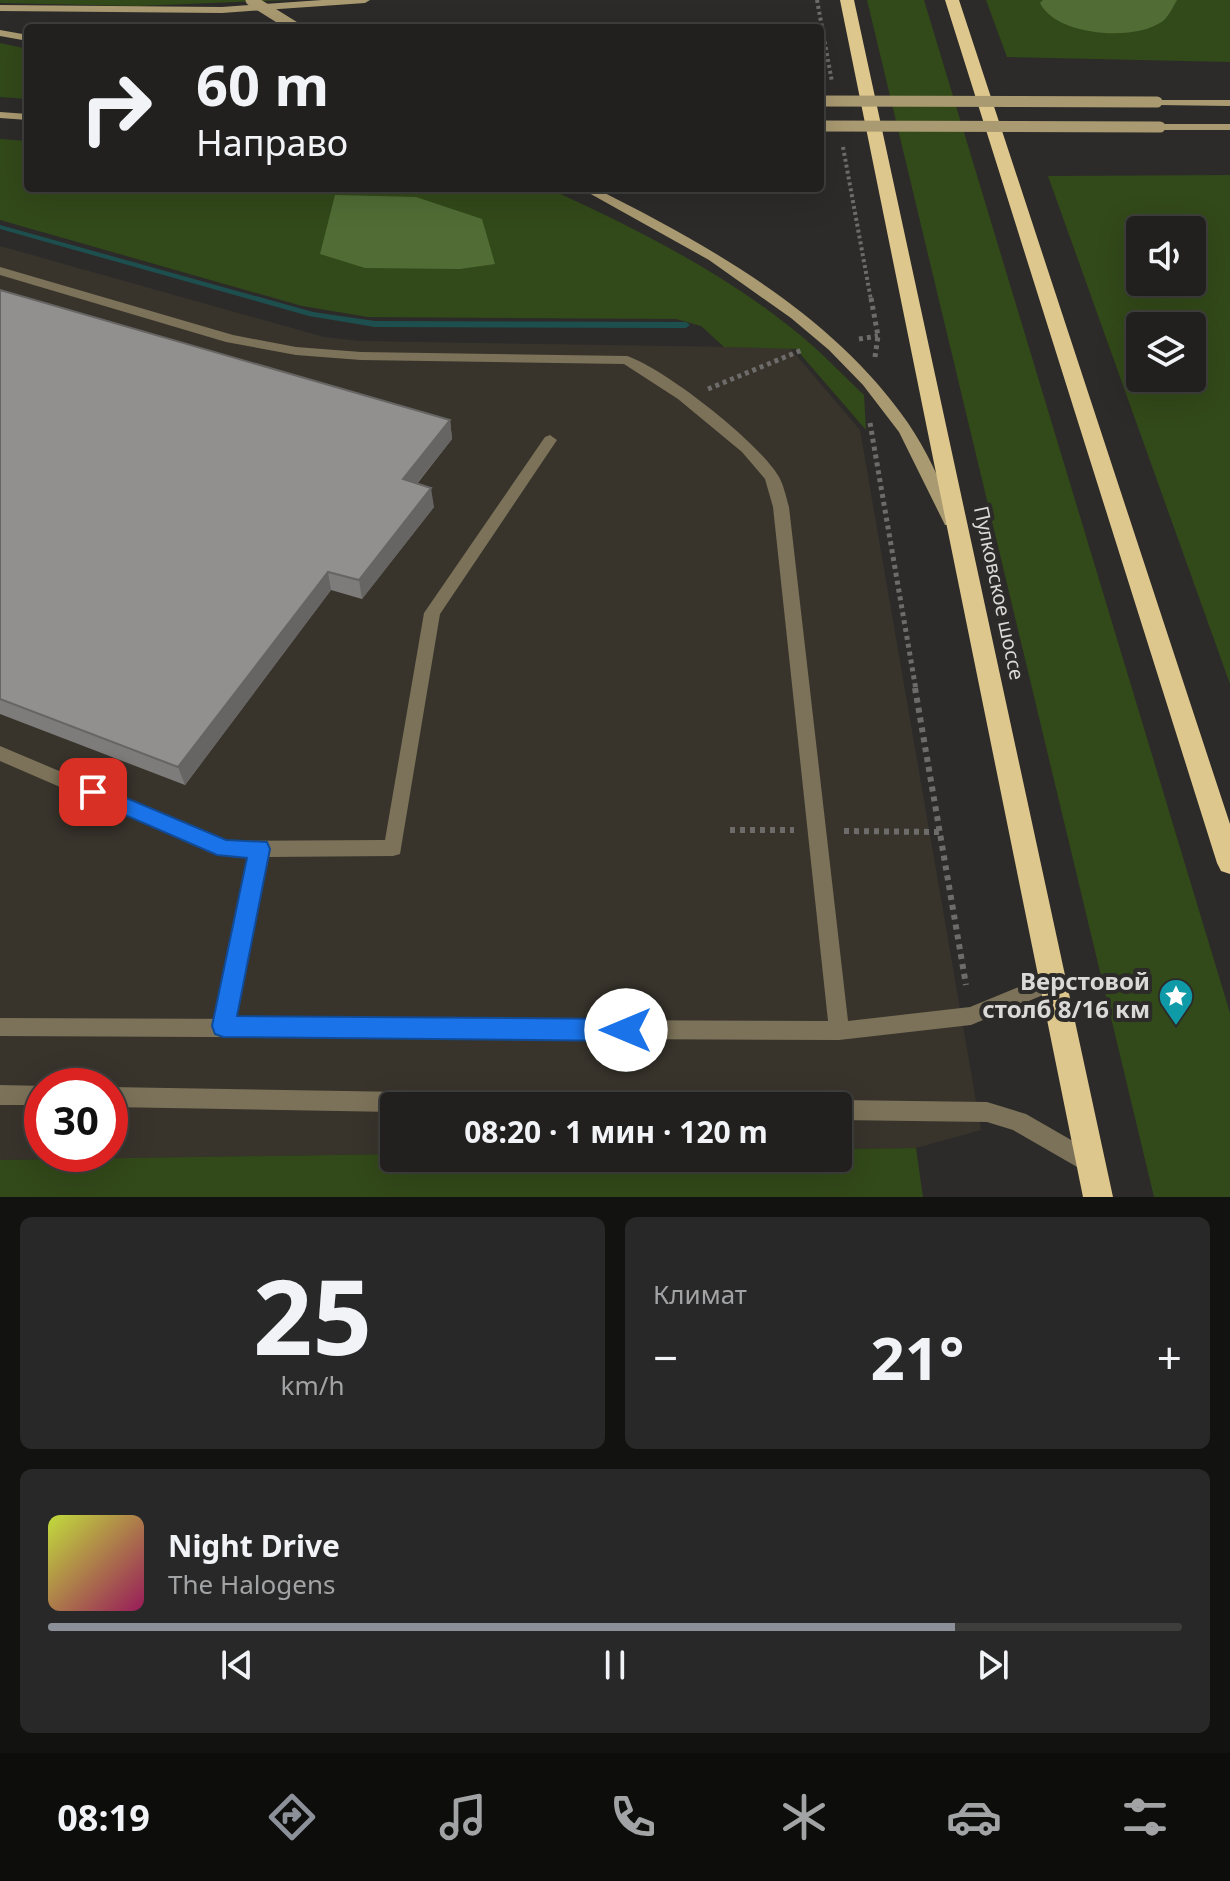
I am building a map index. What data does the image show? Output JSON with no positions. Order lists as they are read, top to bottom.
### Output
{
  "streets": {
    "highway": ["Пулковское шоссе"]
  },
  "places": {
    "place": ["Верстовой столб 8/16 км"]
  },
  "page": {
    "turn": ["60 m", "Направо"],
    "limit": "30",
    "trip": "08:20 · 1 мин · 120 m",
    "tile": [
      ["25", "km/h"],
      "Климат"
    ],
    "heat": ["−", "21°", "+"],
    "song": ["Night Drive", "The Halogens"],
    "tabs": "08:19"
  }
}
